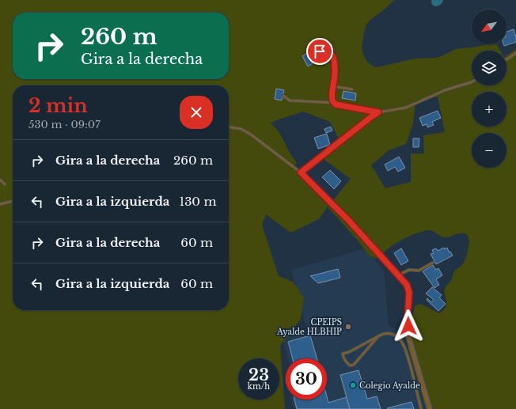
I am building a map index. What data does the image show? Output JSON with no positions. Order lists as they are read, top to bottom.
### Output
{
  "places": ["CPEIPS Ayalde HLBHIP", "Colegio Ayalde"],
  "north": "bottom left",
  "page": {
    "map_buttons": ["+", "−"],
    "turn": ["260 m", "Gira a la derecha"],
    "heading": ["2 min", "530 m · 09:07"],
    "list": [
      {
        "name": "Gira a la derecha",
        "value": "260 m"
      },
      {
        "name": "Gira a la izquierda",
        "value": "130 m"
      },
      {
        "name": "Gira a la derecha",
        "value": "60 m"
      },
      {
        "name": "Gira a la izquierda",
        "value": "60 m"
      }
    ],
    "speed": "23 km/h",
    "limit": "30"
  }
}
